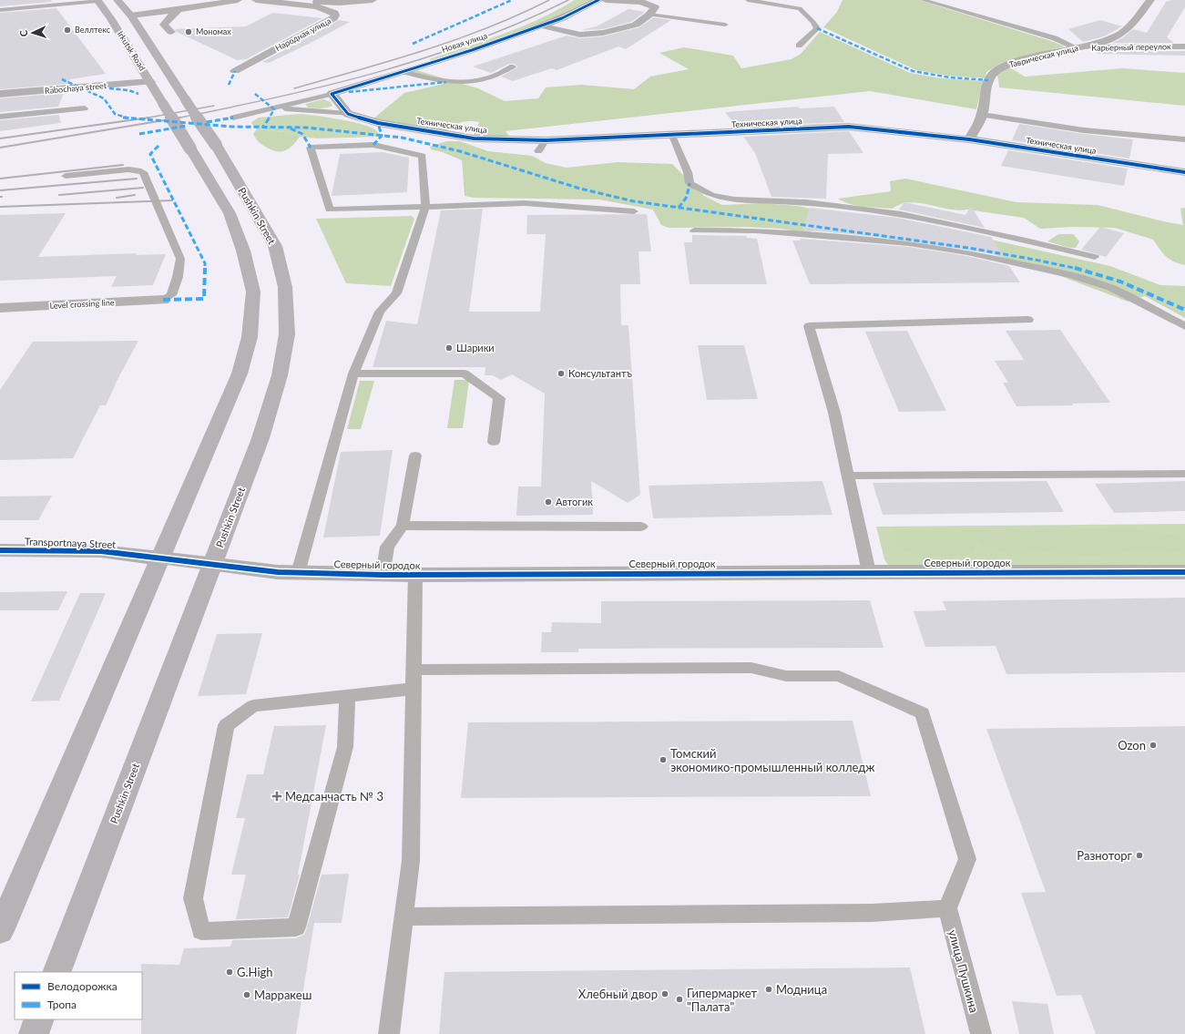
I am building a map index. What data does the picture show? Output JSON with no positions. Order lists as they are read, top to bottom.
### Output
{
  "streets": {
    "main road": ["Irkutsk Road", "Pushkin Street"],
    "street": [
      "Народная улица",
      "Новая улица",
      "Карьерный переулок",
      "Таврическая улица",
      "Rabochaya street",
      "Техническая улица",
      "Level crossing line",
      "Transportnaya Street",
      "Северный городок"
    ],
    "lane": ["улица Пушкина"]
  },
  "crossings": [
    ["Карьерный переулок", "Таврическая улица"],
    ["Irkutsk Road", "Rabochaya street"],
    ["Irkutsk Road", "Pushkin Street"],
    ["Irkutsk Road", "Transportnaya Street"],
    ["Irkutsk Road", "Северный городок"],
    ["Таврическая улица", "Техническая улица"],
    ["Pushkin Street", "Северный городок"],
    ["Transportnaya Street", "Северный городок"]
  ],
  "places": {
    "other": [
      "Веллтекс",
      "Мономах",
      "Шарики",
      "Консультантъ",
      "Автогик",
      "Ozon",
      "Томский экономико-промышленный колледж",
      "Разноторг",
      "G.High",
      "Модница",
      "Хлебный двор",
      "Марракеш",
      "Гипермаркет \"Палата\""
    ],
    "health": ["Медсанчасть № 3"]
  },
  "legend": ["Велодорожка", "Тропа"],
  "north": "left"
}
